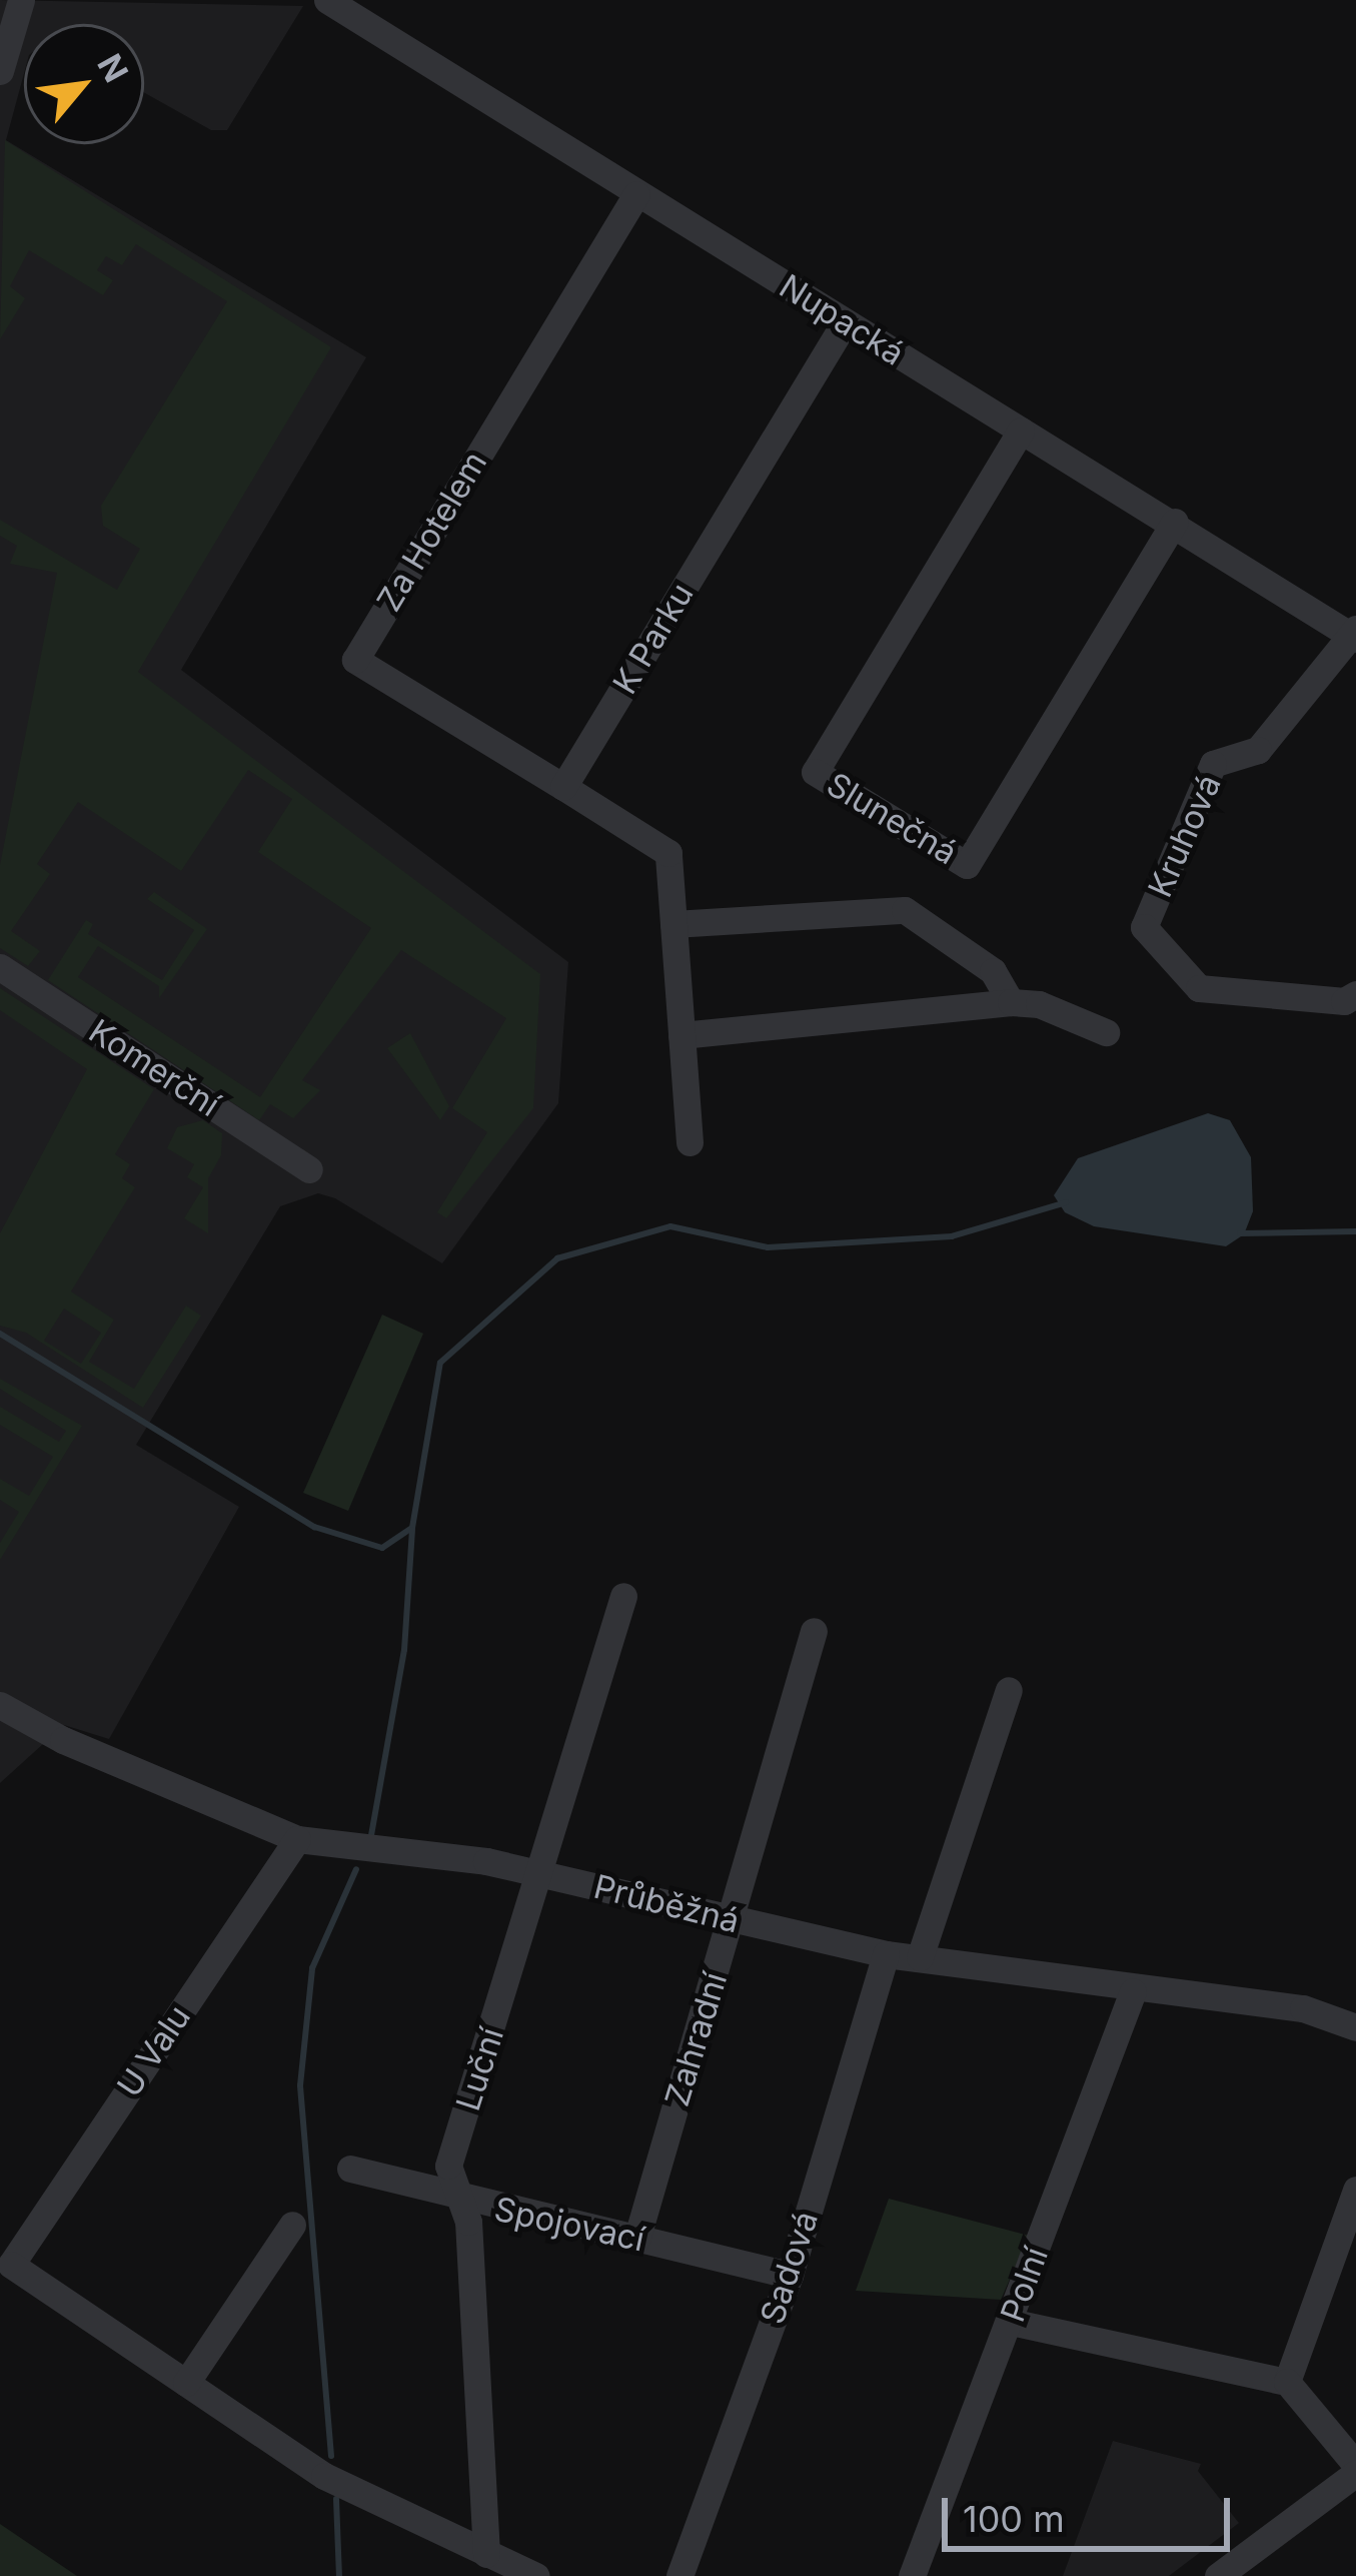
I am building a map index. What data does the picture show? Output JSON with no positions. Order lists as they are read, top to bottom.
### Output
{
  "streets": {
    "street": [
      "Nupacká",
      "Za Hotelem",
      "K Parku",
      "Slunečná",
      "Kruhová",
      "Komerční",
      "Průběžná",
      "Zahradní",
      "U Valu",
      "Luční",
      "Spojovací",
      "Sadová",
      "Polní"
    ]
  },
  "crossings": [
    ["Nupacká", "Za Hotelem"],
    ["Nupacká", "K Parku"],
    ["Nupacká", "Slunečná"],
    ["Nupacká", "Kruhová"],
    ["Za Hotelem", "K Parku"],
    ["Průběžná", "Zahradní"],
    ["Průběžná", "U Valu"],
    ["Průběžná", "Luční"],
    ["Průběžná", "Sadová"],
    ["Průběžná", "Polní"],
    ["Zahradní", "Spojovací"],
    ["U Valu", "Luční"],
    ["Luční", "Spojovací"],
    ["Spojovací", "Sadová"]
  ],
  "scale_bar": "100 m",
  "north": "top right"
}
